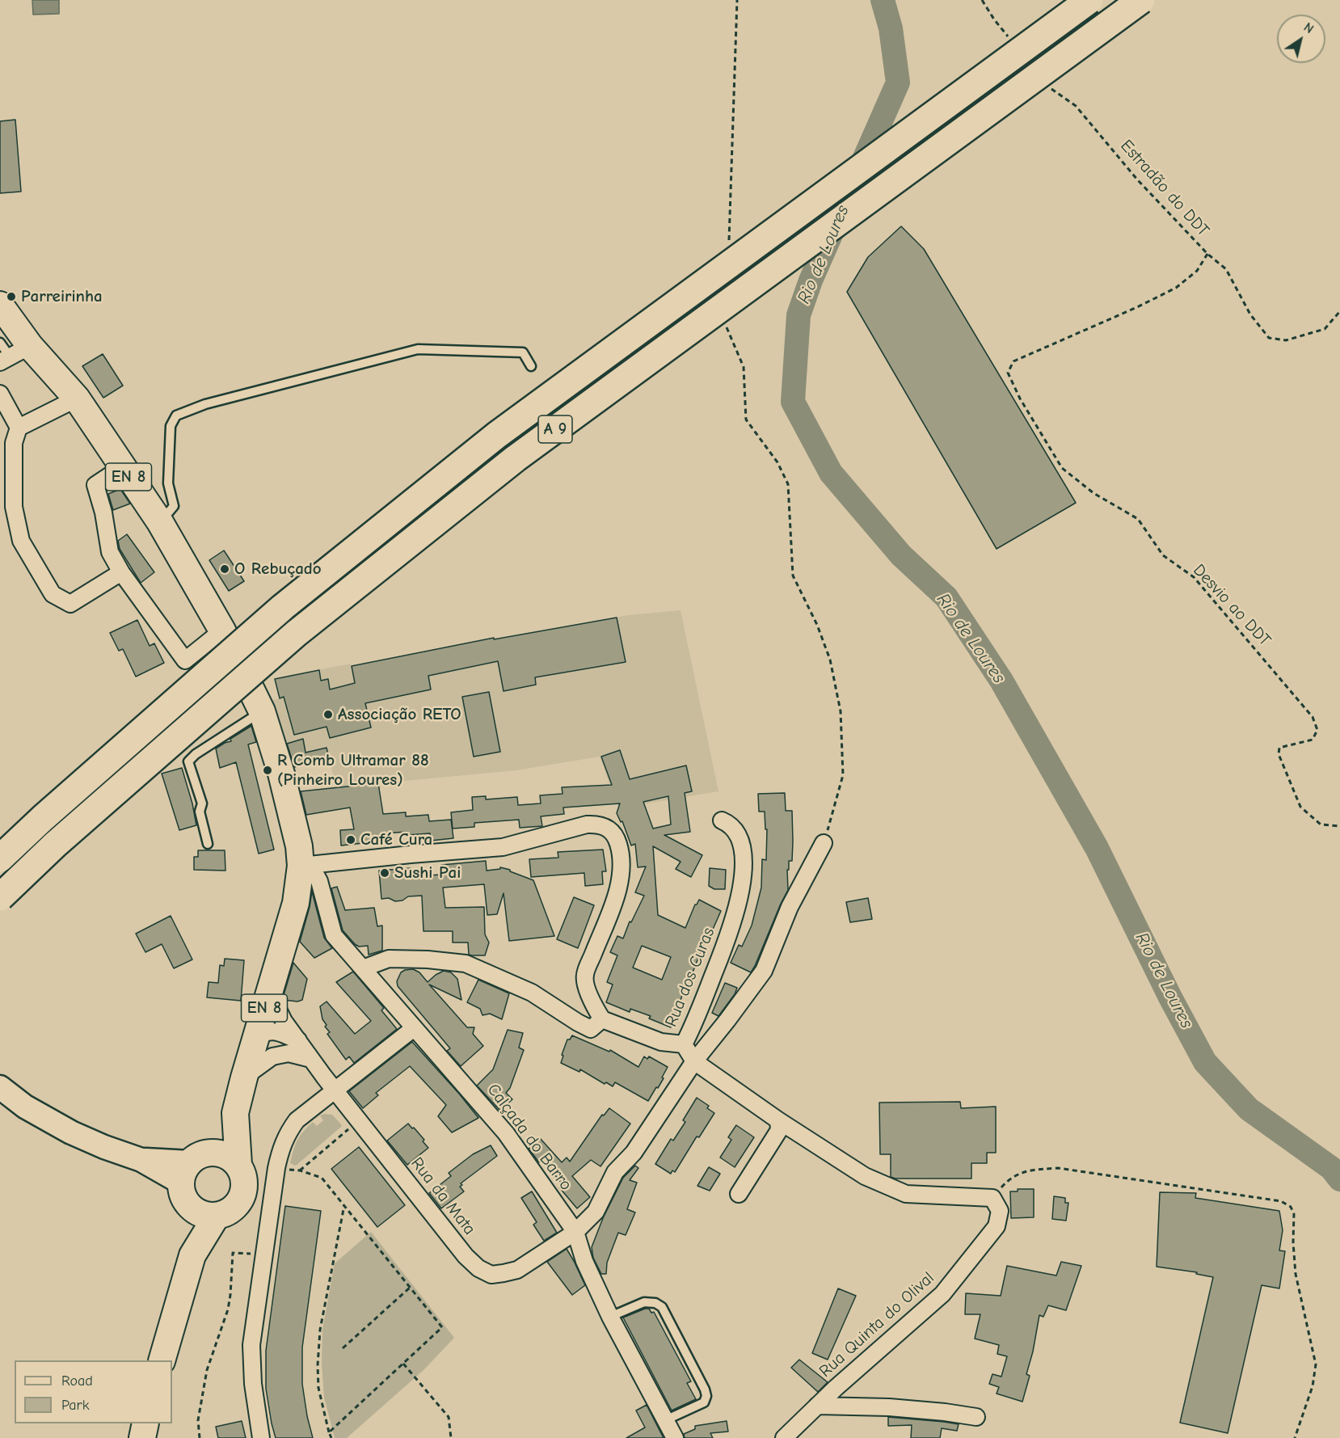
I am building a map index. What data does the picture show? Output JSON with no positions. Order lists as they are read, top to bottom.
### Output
{
  "streets": {
    "highway": ["A 9"],
    "main road": ["EN 8"],
    "street": [
      "Rua dos Curas",
      "Calçada do Barro",
      "Rua da Mata",
      "Rua Quinta do Olival"
    ],
    "path": ["Estradão do DDT", "Desvio ao DDT"]
  },
  "crossings": [
    ["Estradão do DDT", "Desvio ao DDT"],
    ["EN 8", "Calçada do Barro"],
    ["EN 8", "Rua da Mata"],
    ["Calçada do Barro", "Rua da Mata"]
  ],
  "water": ["Rio de Loures"],
  "places": [
    "Parreirinha",
    "O Rebuçado",
    "Associação RETO",
    "R Comb Ultramar 88 (Pinheiro Loures)",
    "Café Cura",
    "Sushi Pai"
  ],
  "legend": ["Road", "Park"],
  "north": "top right"
}
